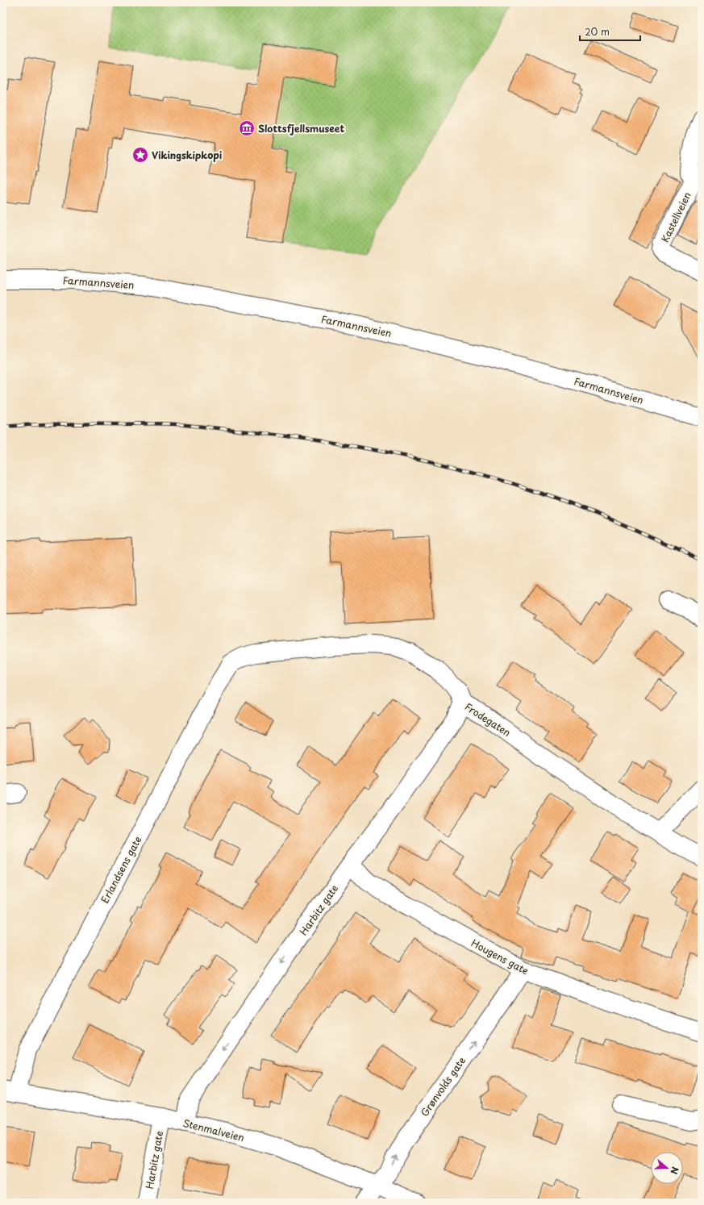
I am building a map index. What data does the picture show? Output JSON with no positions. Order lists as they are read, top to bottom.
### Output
{
  "streets": {
    "street": [
      "Kastellveien",
      "Farmannsveien",
      "Frodegaten",
      "Erlandsens gate",
      "Harbitz gate",
      "Hougens gate",
      "Grønvolds gate",
      "Stenmalveien"
    ]
  },
  "crossings": [
    ["Frodegaten", "Erlandsens gate"],
    ["Frodegaten", "Harbitz gate"],
    ["Erlandsens gate", "Stenmalveien"],
    ["Harbitz gate", "Hougens gate"],
    ["Harbitz gate", "Stenmalveien"],
    ["Hougens gate", "Grønvolds gate"],
    ["Grønvolds gate", "Stenmalveien"]
  ],
  "one_way": ["Harbitz gate", "Grønvolds gate"],
  "places": {
    "museum": ["Slottsfjellsmuseet"],
    "place": ["Vikingskipkopi"]
  },
  "scale_bar": "20 m",
  "north": "right"
}
